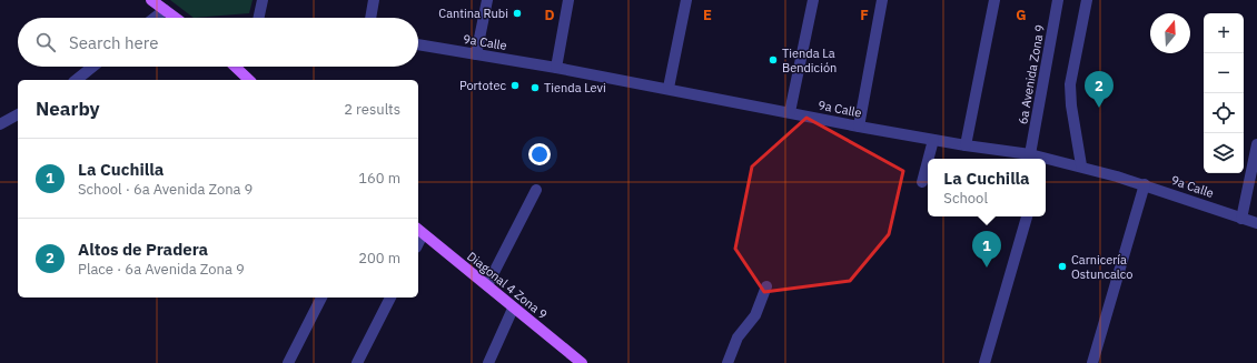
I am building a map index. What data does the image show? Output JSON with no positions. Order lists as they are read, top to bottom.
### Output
{
  "streets": {
    "main road": ["Diagonal 4 Zona 9"],
    "street": ["9a Calle", "6a Avenida Zona 9"]
  },
  "crossings": [
    ["9a Calle", "6a Avenida Zona 9"]
  ],
  "places": [
    "Cantina Rubi",
    "Tienda La Bendición",
    "Portotec",
    "Tienda Levi",
    "Carnicería Ostuncalco"
  ],
  "north": "top",
  "page": {
    "map_buttons": ["+", "−"],
    "search": "Search here",
    "pins": ["2", "1"],
    "heading": ["Nearby", "2 results"],
    "list": [
      {
        "mark": "1",
        "name": "La Cuchilla",
        "note": "School · 6a Avenida Zona 9",
        "value": "160 m"
      },
      {
        "mark": "2",
        "name": "Altos de Pradera",
        "note": "Place · 6a Avenida Zona 9",
        "value": "200 m"
      }
    ],
    "popup": ["La Cuchilla", "School"]
  },
  "grid": {
    "columns": [
      "D",
      "E",
      "F",
      "G"
    ]
  }
}
